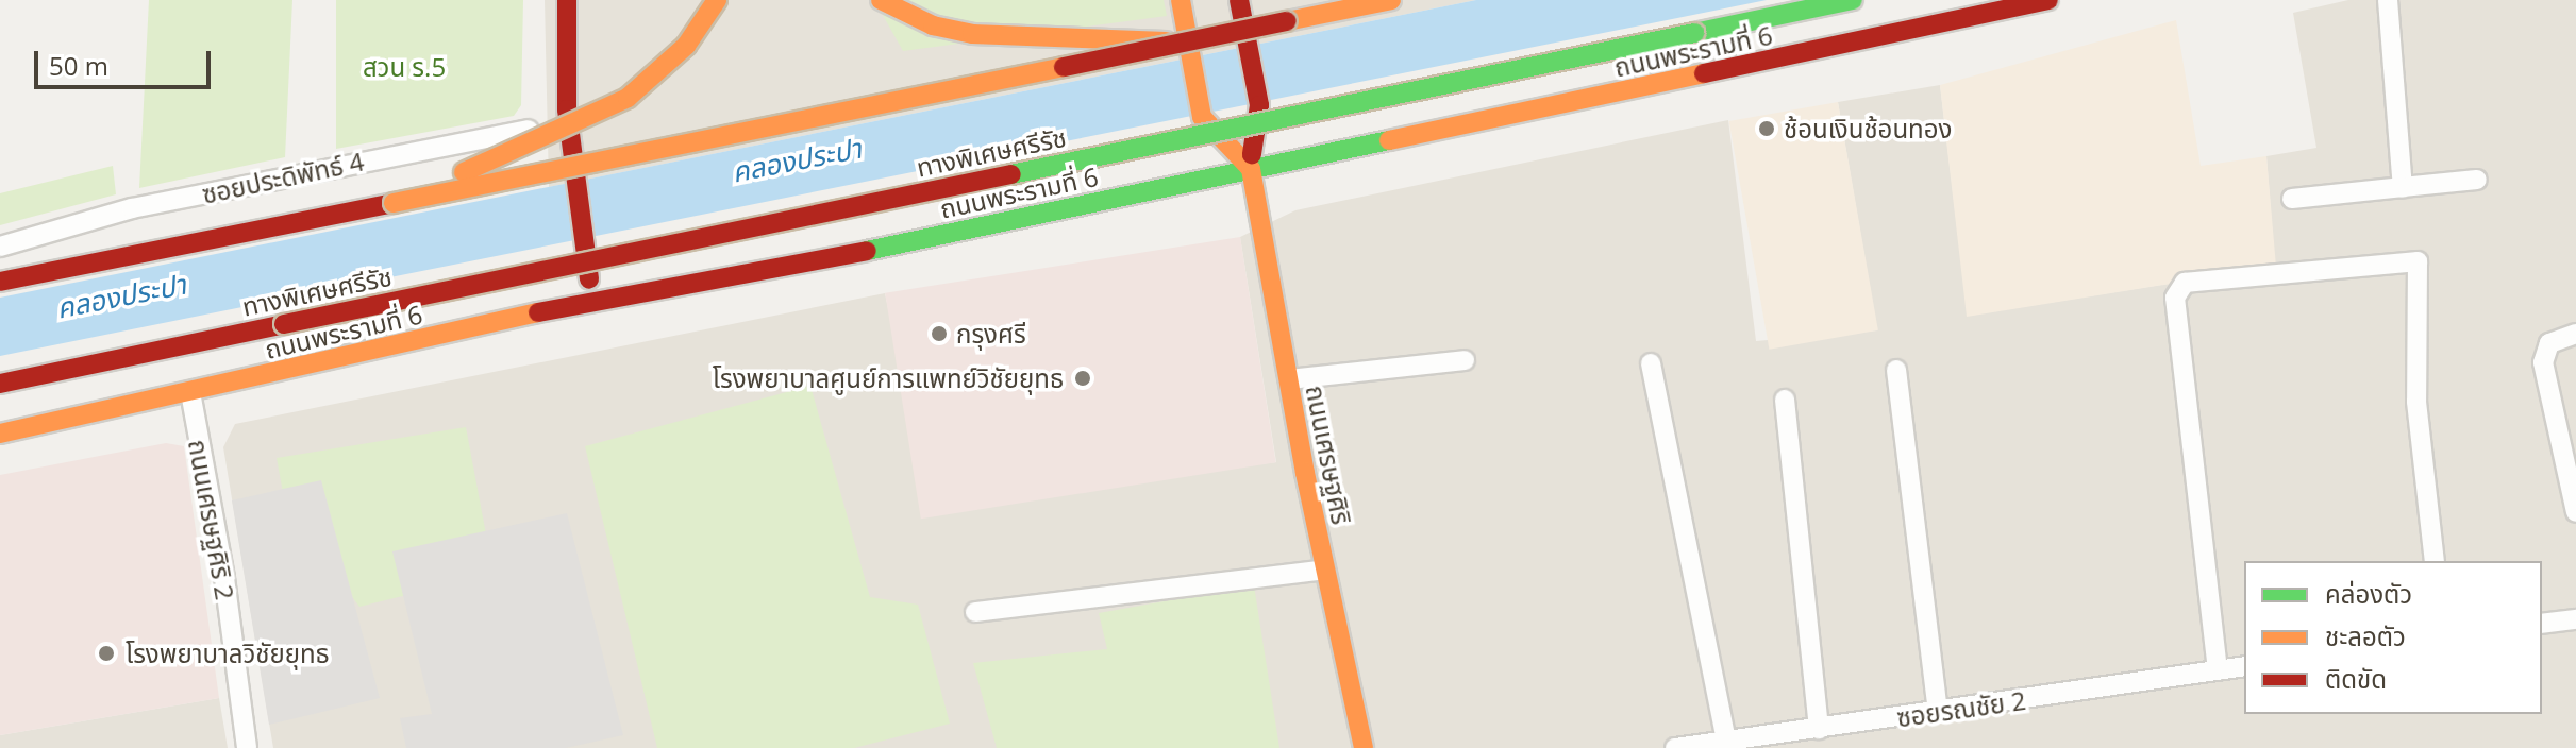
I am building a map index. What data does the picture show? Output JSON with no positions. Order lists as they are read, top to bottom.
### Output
{
  "streets": {
    "main road": ["ถนนพระรามที่ 6", "ทางพิเศษศรีรัช", "ถนนเศรษฐศิริ"],
    "street": ["ซอยประดิพัทธ์ 4", "ถนนเศรษฐศิริ 2", "ซอยรณชัย 2"]
  },
  "crossings": [
    ["ถนนพระรามที่ 6", "ถนนเศรษฐศิริ"],
    ["ถนนพระรามที่ 6", "ถนนเศรษฐศิริ 2"]
  ],
  "water": ["คลองประปา"],
  "parks": ["สวน ร.5"],
  "places": [
    "ช้อนเงินช้อนทอง",
    "กรุงศรี",
    "โรงพยาบาลศูนย์การแพทย์วิชัยยุทธ",
    "โรงพยาบาลวิชัยยุทธ"
  ],
  "legend": ["คล่องตัว", "ชะลอตัว", "ติดขัด"],
  "scale_bar": "50 m"
}
